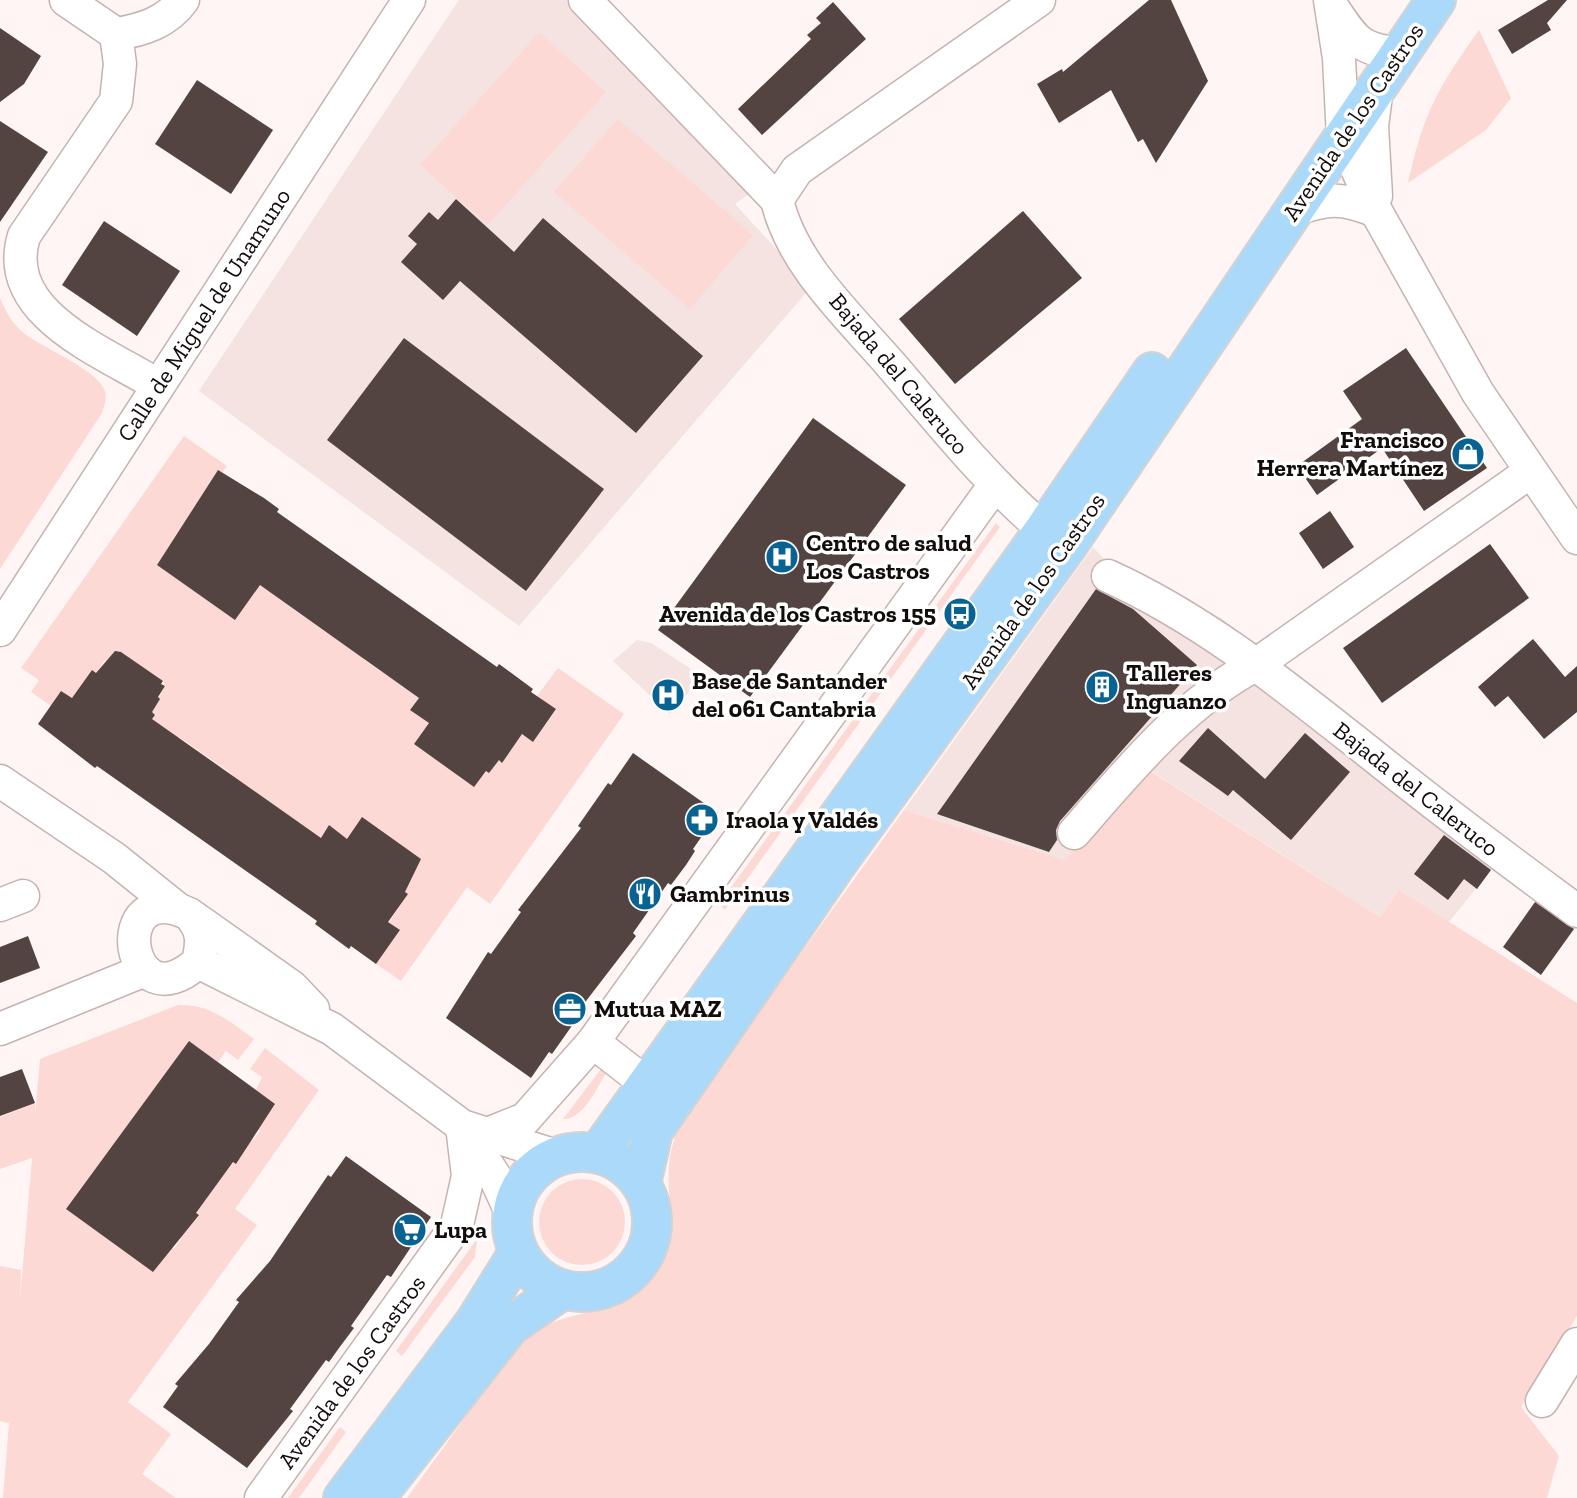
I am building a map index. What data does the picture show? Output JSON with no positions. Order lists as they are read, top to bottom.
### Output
{
  "streets": {
    "main road": ["Avenida de los Castros"],
    "street": ["Calle de Miguel de Unamuno", "Bajada del Caleruco"]
  },
  "crossings": [
    ["Avenida de los Castros", "Bajada del Caleruco"]
  ],
  "places": {
    "shop": ["Francisco Herrera Martínez"],
    "hospital": ["Centro de salud Los Castros", "Base de Santander del 061 Cantabria"],
    "bus stop": ["Avenida de los Castros 155"],
    "building": ["Talleres Inguanzo"],
    "pharmacy": ["Iraola y Valdés"],
    "restaurant": ["Gambrinus"],
    "office": ["Mutua MAZ"],
    "supermarket": ["Lupa"]
  }
}
